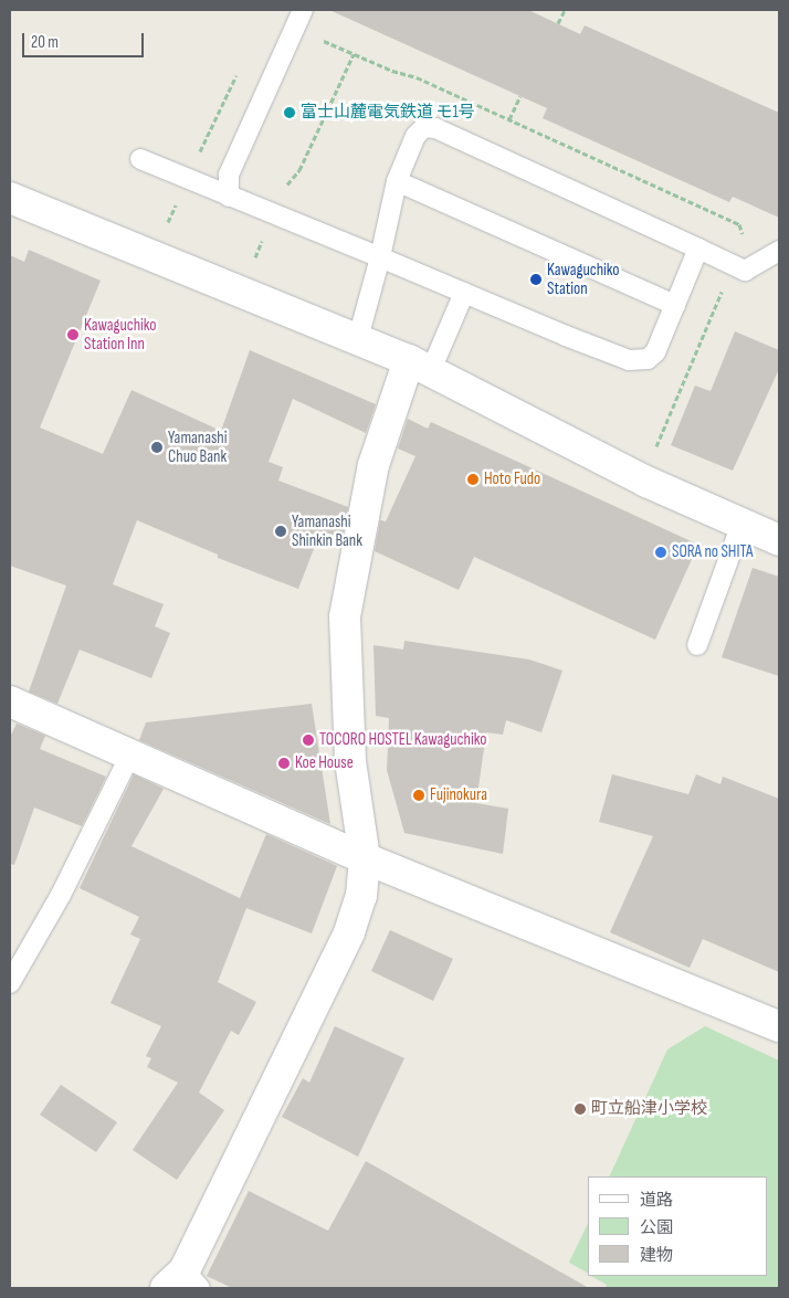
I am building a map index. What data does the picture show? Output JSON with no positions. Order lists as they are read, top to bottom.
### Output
{
  "places": [
    "富士山麓電気鉄道 モ1号",
    "Kawaguchiko Station",
    "Kawaguchiko Station Inn",
    "Yamanashi Chuo Bank",
    "Hoto Fudo",
    "Yamanashi Shinkin Bank",
    "SORA no SHITA",
    "TOCORO HOSTEL Kawaguchiko",
    "Koe House",
    "Fujinokura",
    "町立船津小学校"
  ],
  "legend": ["道路", "公園", "建物"],
  "scale_bar": "20 m"
}
